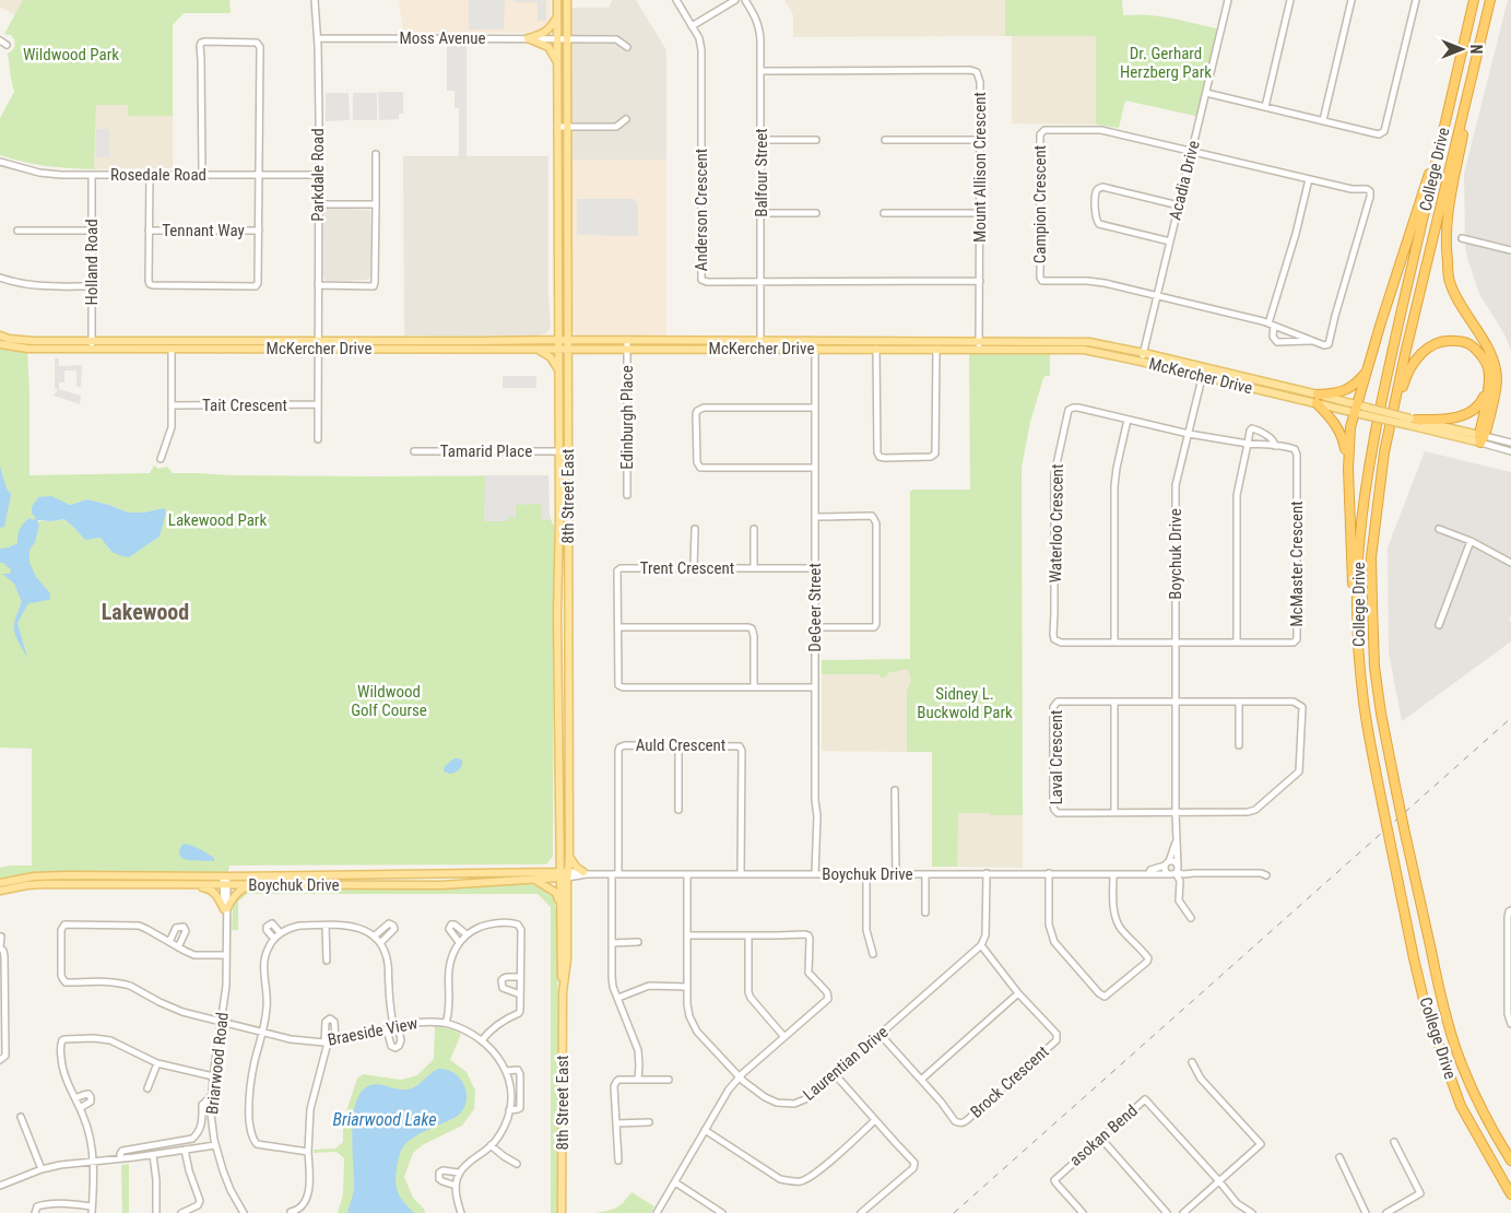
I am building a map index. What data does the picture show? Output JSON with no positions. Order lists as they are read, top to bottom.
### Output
{
  "streets": {
    "highway": ["College Drive"],
    "main road": ["McKercher Drive", "8th Street East", "Boychuk Drive"],
    "street": [
      "Moss Avenue",
      "Mount Allison Crescent",
      "Balfour Street",
      "Rosedale Road",
      "Parkdale Road",
      "Acadia Drive",
      "Campion Crescent",
      "Anderson Crescent",
      "Tennant Way",
      "Holland Road",
      "Tait Crescent",
      "Edinburgh Place",
      "Tamarid Place",
      "Waterloo Crescent",
      "McMaster Crescent",
      "Trent Crescent",
      "DeGeer Street",
      "Auld Crescent",
      "Laval Crescent",
      "Braeside View",
      "Briarwood Road",
      "Laurentian Drive",
      "Brock Crescent",
      "asokan Bend"
    ]
  },
  "crossings": [
    ["Moss Avenue", "Parkdale Road"],
    ["Moss Avenue", "8th Street East"],
    ["Mount Allison Crescent", "Balfour Street"],
    ["Mount Allison Crescent", "Anderson Crescent"],
    ["Mount Allison Crescent", "McKercher Drive"],
    ["Balfour Street", "Anderson Crescent"],
    ["Balfour Street", "McKercher Drive"],
    ["Rosedale Road", "Parkdale Road"],
    ["Rosedale Road", "Holland Road"],
    ["Parkdale Road", "McKercher Drive"],
    ["Acadia Drive", "Campion Crescent"],
    ["Acadia Drive", "McKercher Drive"],
    ["Holland Road", "McKercher Drive"],
    ["McKercher Drive", "Edinburgh Place"],
    ["McKercher Drive", "8th Street East"],
    ["McKercher Drive", "Boychuk Drive"],
    ["McKercher Drive", "DeGeer Street"],
    ["Tamarid Place", "8th Street East"],
    ["8th Street East", "Boychuk Drive"],
    ["Waterloo Crescent", "Boychuk Drive"],
    ["Waterloo Crescent", "McMaster Crescent"],
    ["Boychuk Drive", "McMaster Crescent"],
    ["Boychuk Drive", "DeGeer Street"],
    ["Boychuk Drive", "Auld Crescent"],
    ["Boychuk Drive", "Laval Crescent"],
    ["Boychuk Drive", "Briarwood Road"],
    ["Boychuk Drive", "Laurentian Drive"],
    ["Trent Crescent", "DeGeer Street"],
    ["Braeside View", "Briarwood Road"],
    ["Laurentian Drive", "Brock Crescent"]
  ],
  "districts": ["Lakewood"],
  "water": ["Briarwood Lake"],
  "parks": [
    "Dr. Gerhard Herzberg Park",
    "Wildwood Park",
    "Lakewood Park",
    "Wildwood Golf Course",
    "Sidney L. Buckwold Park"
  ],
  "north": "right"
}
